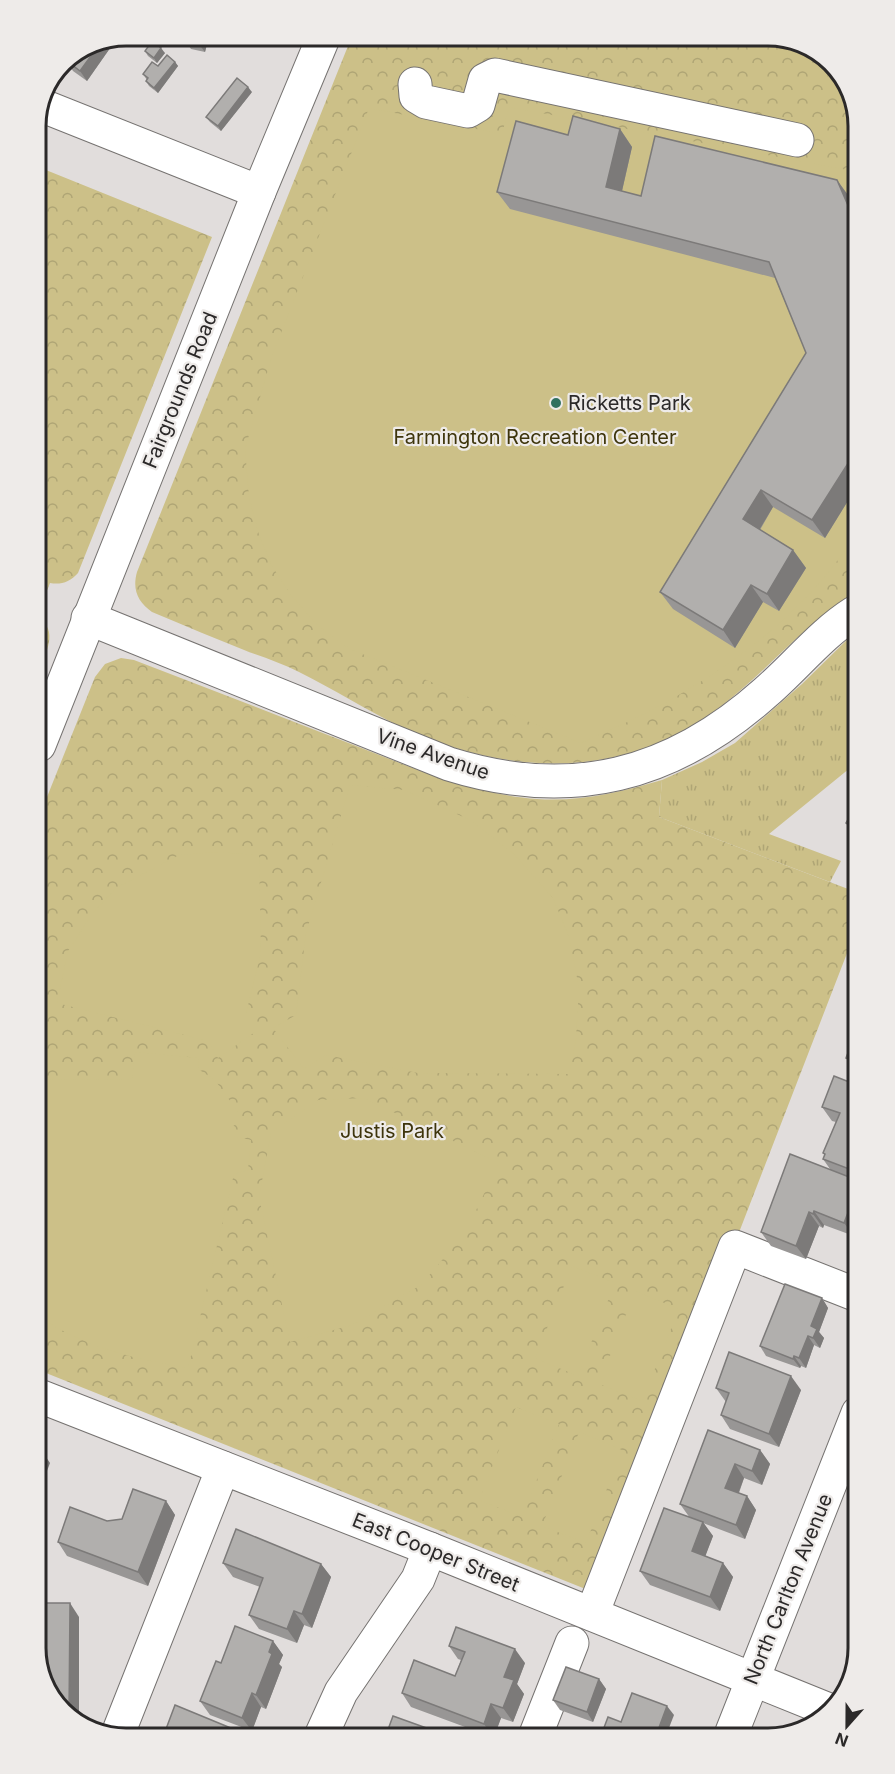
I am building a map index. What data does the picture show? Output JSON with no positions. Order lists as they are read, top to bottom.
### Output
{
  "streets": {
    "street": [
      "Fairgrounds Road",
      "Vine Avenue",
      "East Cooper Street",
      "North Carlton Avenue"
    ]
  },
  "crossings": [
    ["Fairgrounds Road", "Vine Avenue"],
    ["East Cooper Street", "North Carlton Avenue"]
  ],
  "parks": ["Farmington Recreation Center", "Justis Park"],
  "places": ["Ricketts Park"],
  "north": "bottom"
}
